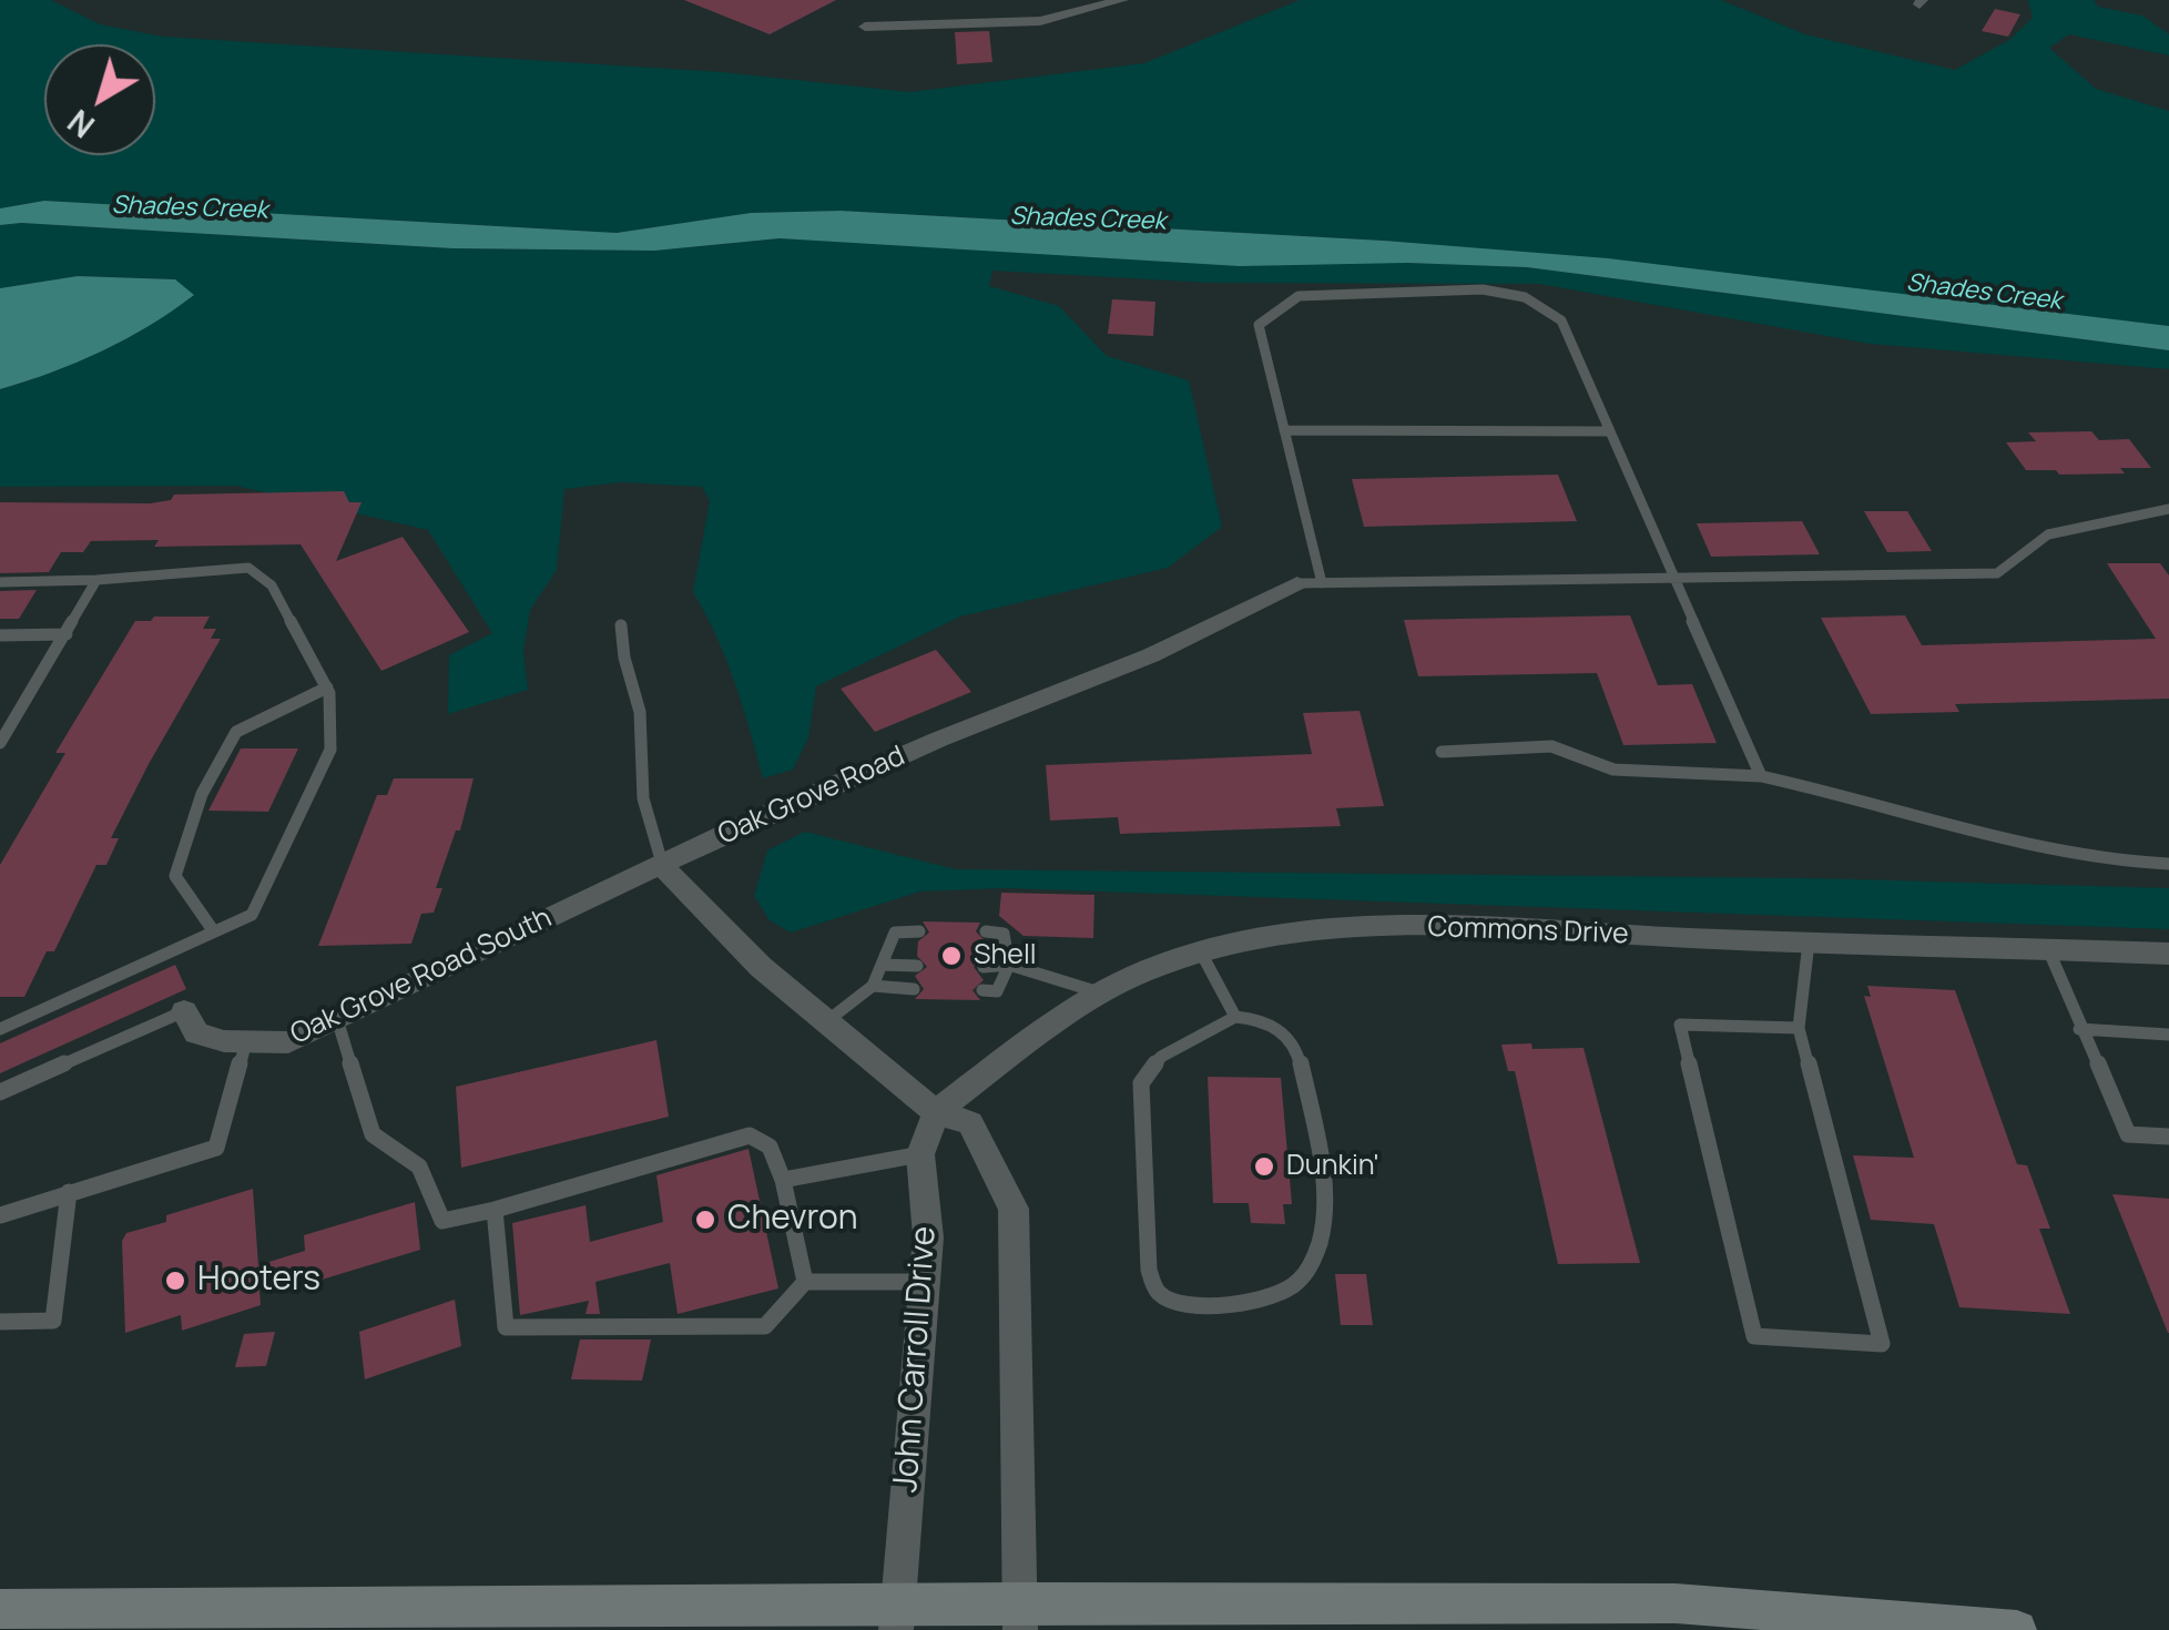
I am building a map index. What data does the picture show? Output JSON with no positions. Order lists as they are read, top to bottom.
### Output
{
  "streets": {
    "street": [
      "Oak Grove Road",
      "Commons Drive",
      "Oak Grove Road South",
      "John Carroll Drive"
    ]
  },
  "crossings": [
    ["Oak Grove Road", "Oak Grove Road South"],
    ["Commons Drive", "John Carroll Drive"]
  ],
  "water": ["Shades Creek"],
  "places": [
    "Shell",
    "Dunkin'",
    "Chevron",
    "Hooters"
  ],
  "north": "bottom left"
}
